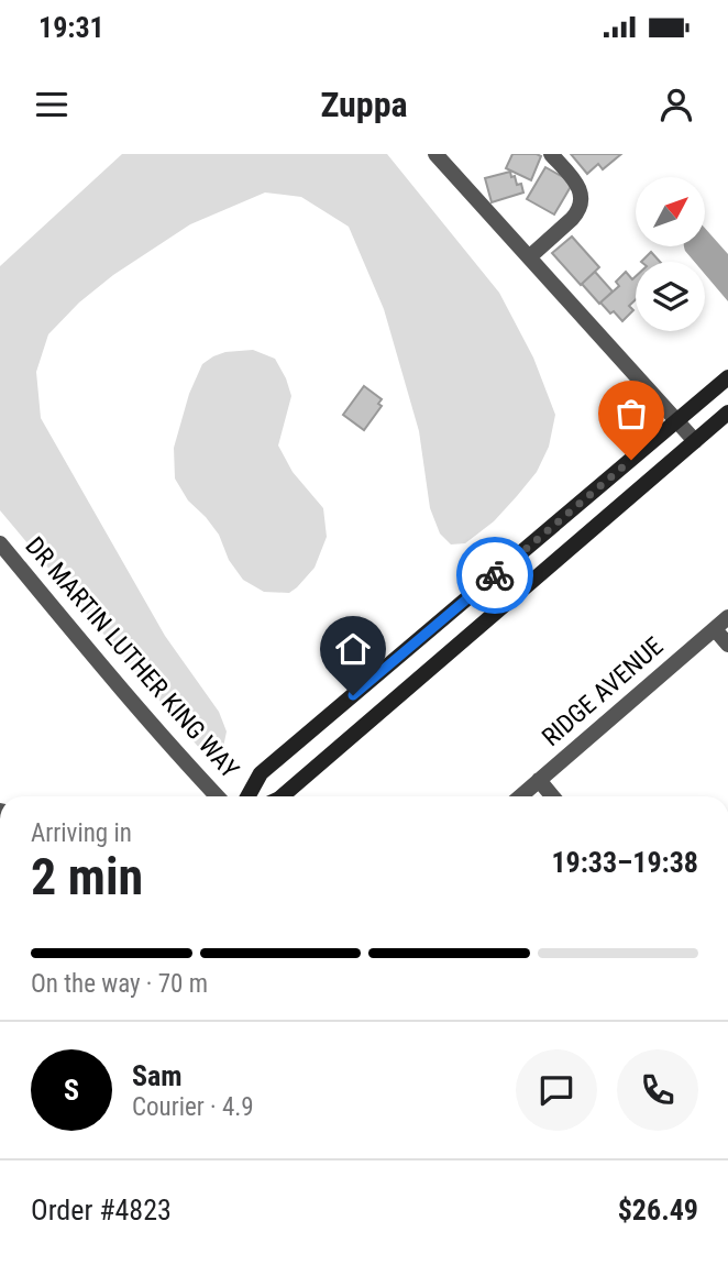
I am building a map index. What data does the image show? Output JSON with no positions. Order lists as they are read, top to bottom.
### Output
{
  "streets": {
    "street": ["DR MARTIN LUTHER KING WAY", "RIDGE AVENUE"]
  },
  "north": "top right",
  "page": {
    "status": "19:31",
    "header": "Zuppa",
    "heading": ["2 min", "Arriving in", "19:33–19:38"],
    "panel": [
      "Sam",
      "Courier · 4.9",
      "Order #4823",
      "$26.49"
    ],
    "bar": "On the way · 70 m",
    "round": "S"
  }
}
